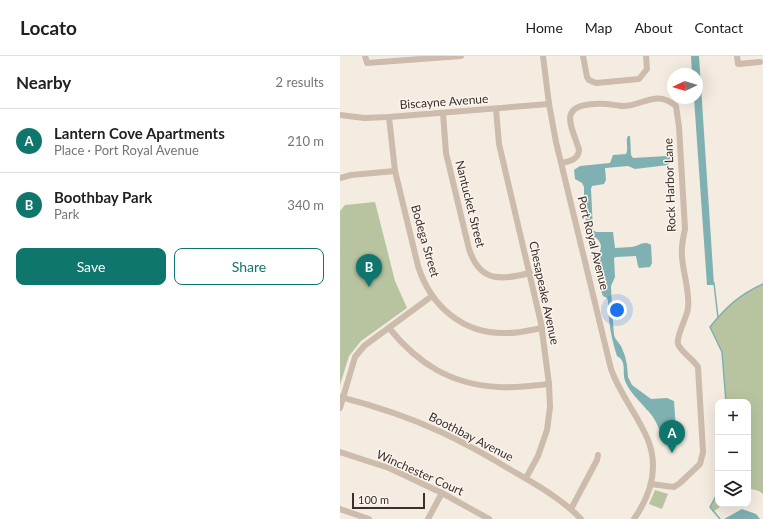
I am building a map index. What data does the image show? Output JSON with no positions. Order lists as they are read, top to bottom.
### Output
{
  "streets": {
    "street": [
      "Biscayne Avenue",
      "Rock Harbor Lane",
      "Nantucket Street",
      "Bodega Street",
      "Port Royal Avenue",
      "Chesapeake Avenue",
      "Boothbay Avenue",
      "Winchester Court"
    ]
  },
  "crossings": [
    ["Biscayne Avenue", "Nantucket Street"],
    ["Biscayne Avenue", "Bodega Street"],
    ["Biscayne Avenue", "Port Royal Avenue"],
    ["Biscayne Avenue", "Chesapeake Avenue"],
    ["Rock Harbor Lane", "Port Royal Avenue"],
    ["Nantucket Street", "Chesapeake Avenue"],
    ["Bodega Street", "Chesapeake Avenue"],
    ["Chesapeake Avenue", "Boothbay Avenue"]
  ],
  "scale_bar": "100 m",
  "north": "left",
  "page": {
    "header": "Locato",
    "nav": [
      "Home",
      "Map",
      "About",
      "Contact"
    ],
    "heading": ["Nearby", "2 results"],
    "list": [
      {
        "mark": "A",
        "name": "Lantern Cove Apartments",
        "note": "Place · Port Royal Avenue",
        "value": "210 m"
      },
      {
        "mark": "B",
        "name": "Boothbay Park",
        "note": "Park",
        "value": "340 m"
      }
    ],
    "buttons": ["Save", "Share"],
    "pins": ["B", "A"],
    "map_buttons": ["+", "−"],
    "scale": "100 m"
  }
}
